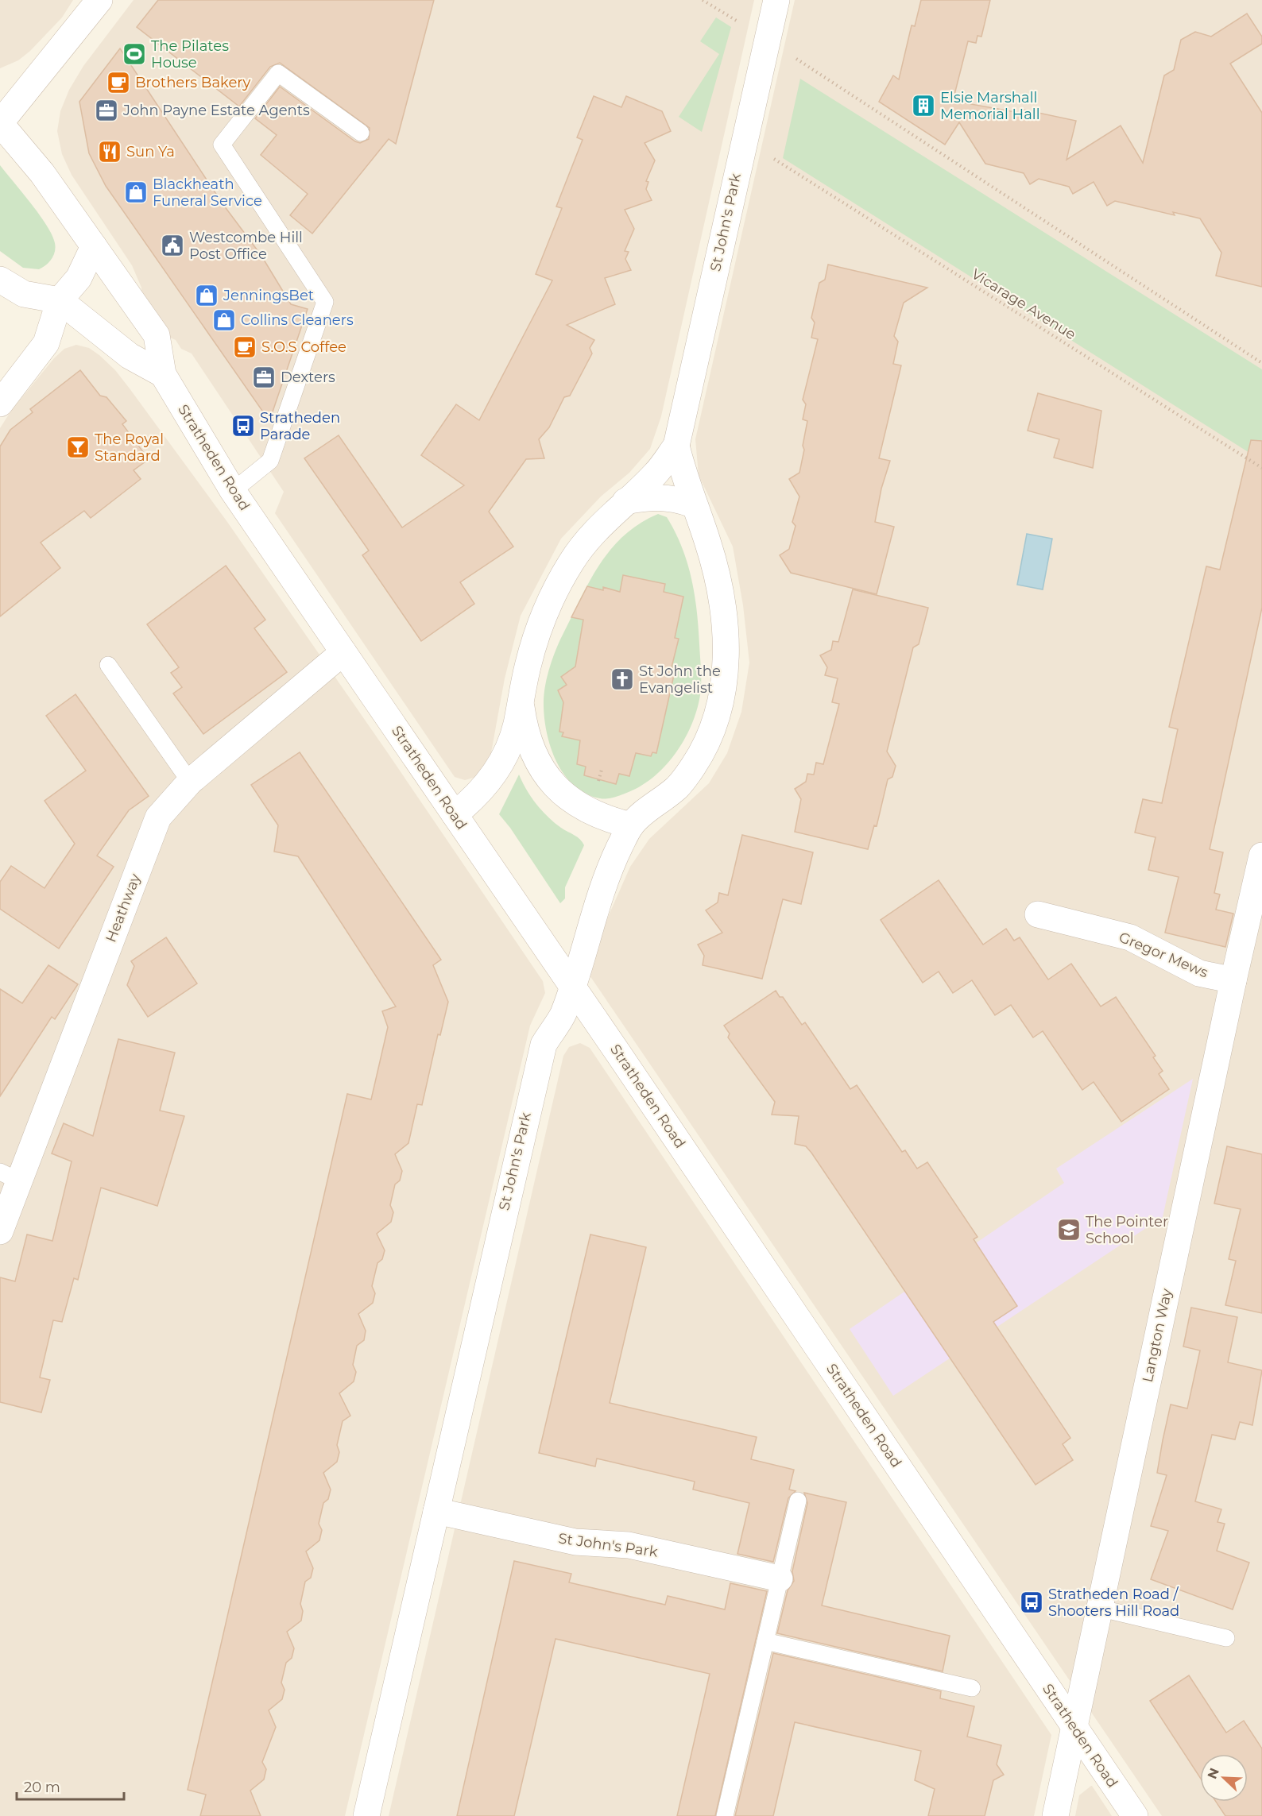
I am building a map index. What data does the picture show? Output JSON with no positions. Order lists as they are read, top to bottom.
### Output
{
  "streets": {
    "street": [
      "St John's Park",
      "Stratheden Road",
      "Heathway",
      "Gregor Mews",
      "Langton Way"
    ],
    "path": ["Vicarage Avenue"]
  },
  "crossings": [
    ["St John's Park", "Stratheden Road"],
    ["Stratheden Road", "Heathway"],
    ["Stratheden Road", "Langton Way"],
    ["Gregor Mews", "Langton Way"]
  ],
  "places": {
    "sports": ["The Pilates House"],
    "cafe": ["Brothers Bakery", "S.O.S Coffee"],
    "building": ["Elsie Marshall Memorial Hall"],
    "office": ["John Payne Estate Agents", "Dexters"],
    "restaurant": ["Sun Ya"],
    "shop": ["Blackheath Funeral Service", "JenningsBet", "Collins Cleaners"],
    "public building": ["Westcombe Hill Post Office"],
    "bus stop": ["Stratheden Parade", "Stratheden Road / Shooters Hill Road"],
    "bar": ["The Royal Standard"],
    "church": ["St John the Evangelist"],
    "school or university": ["The Pointer School"]
  },
  "scale_bar": "20 m",
  "north": "top left"
}
